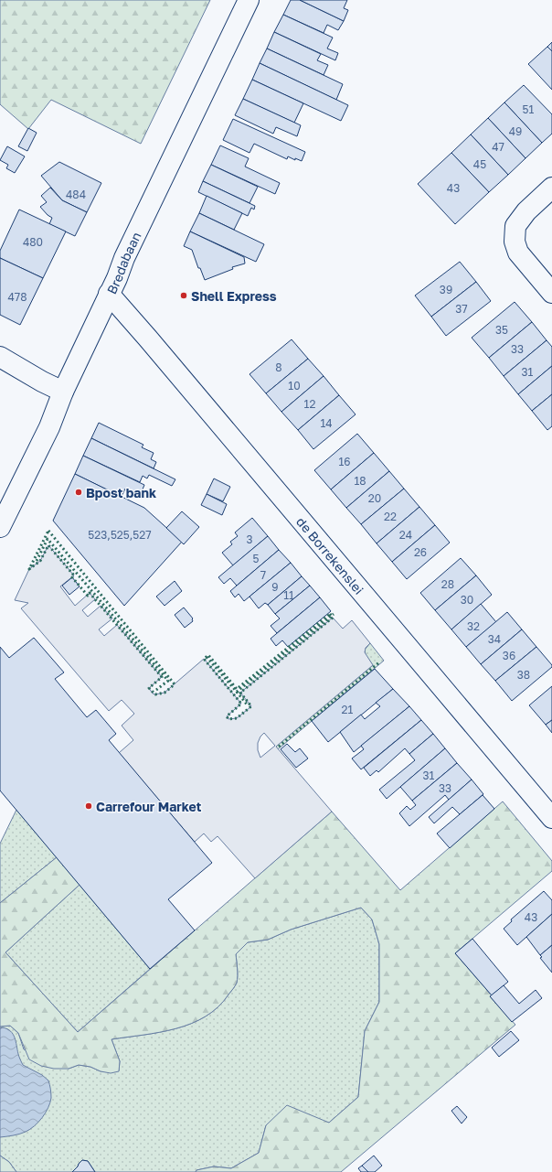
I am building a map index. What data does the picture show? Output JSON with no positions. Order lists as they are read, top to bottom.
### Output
{
  "streets": {
    "street": ["Bredabaan", "de Borrekenslei"]
  },
  "crossings": [
    ["Bredabaan", "de Borrekenslei"]
  ],
  "places": ["Shell Express", "Bpost bank", "Carrefour Market"],
  "house_numbers": [
    "51",
    "49",
    "47",
    "45",
    "43",
    "484",
    "480",
    "39",
    "478",
    "37",
    "35",
    "33",
    "8",
    "31",
    "10",
    "12",
    "14",
    "16",
    "18",
    "20",
    "22",
    "523,525,527",
    "24",
    "3",
    "26",
    "5",
    "7",
    "28",
    "9",
    "11",
    "30",
    "32",
    "34",
    "36",
    "38",
    "21",
    "31",
    "33",
    "43"
  ]
}
